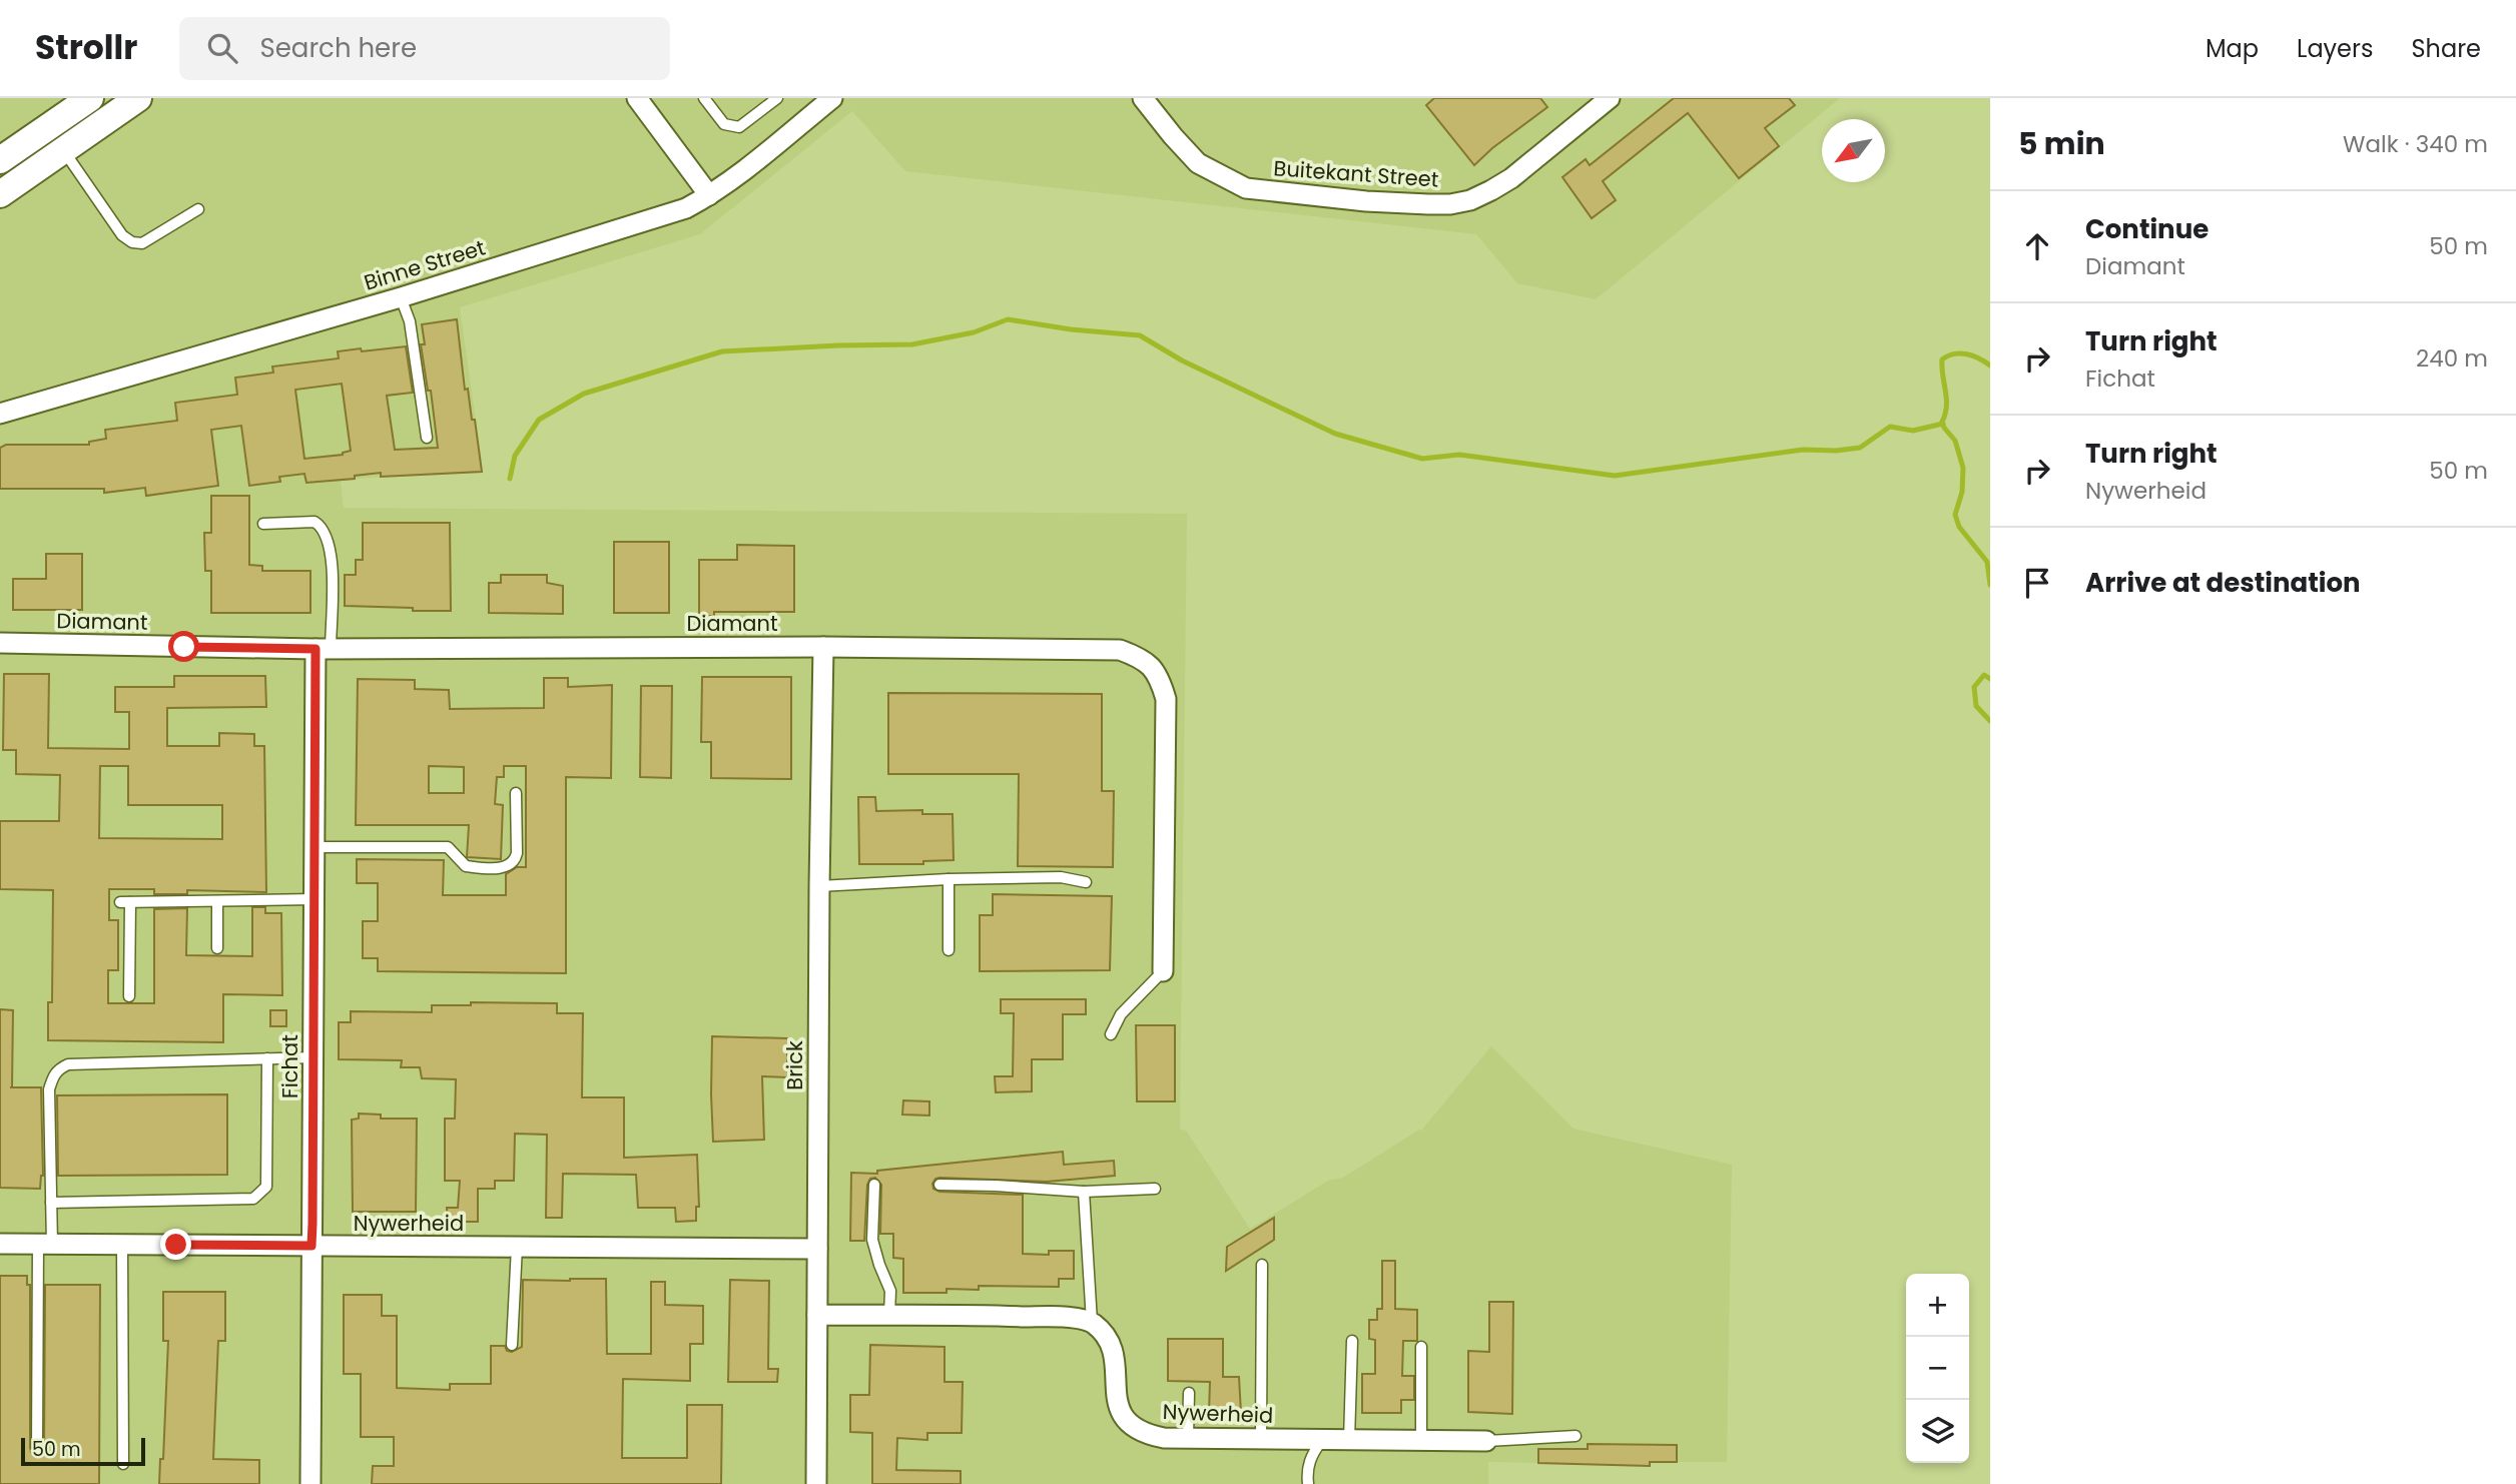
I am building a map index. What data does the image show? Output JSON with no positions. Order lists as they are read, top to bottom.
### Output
{
  "streets": {
    "street": [
      "Buitekant Street",
      "Binne Street",
      "Diamant",
      "Brick",
      "Fichat",
      "Nywerheid"
    ]
  },
  "crossings": [
    ["Diamant", "Brick"],
    ["Diamant", "Fichat"],
    ["Brick", "Nywerheid"],
    ["Fichat", "Nywerheid"]
  ],
  "scale_bar": "50 m",
  "north": "bottom left",
  "page": {
    "header": "Strollr",
    "search": "Search here",
    "nav": ["Map", "Layers", "Share"],
    "heading": ["5 min", "Walk · 340 m"],
    "list": [
      ["Continue", "Diamant", "50 m"],
      ["Turn right", "Fichat", "240 m"],
      ["Turn right", "Nywerheid", "50 m"],
      "Arrive at destination"
    ],
    "map_buttons": ["+", "−"],
    "scale": "50 m"
  }
}
